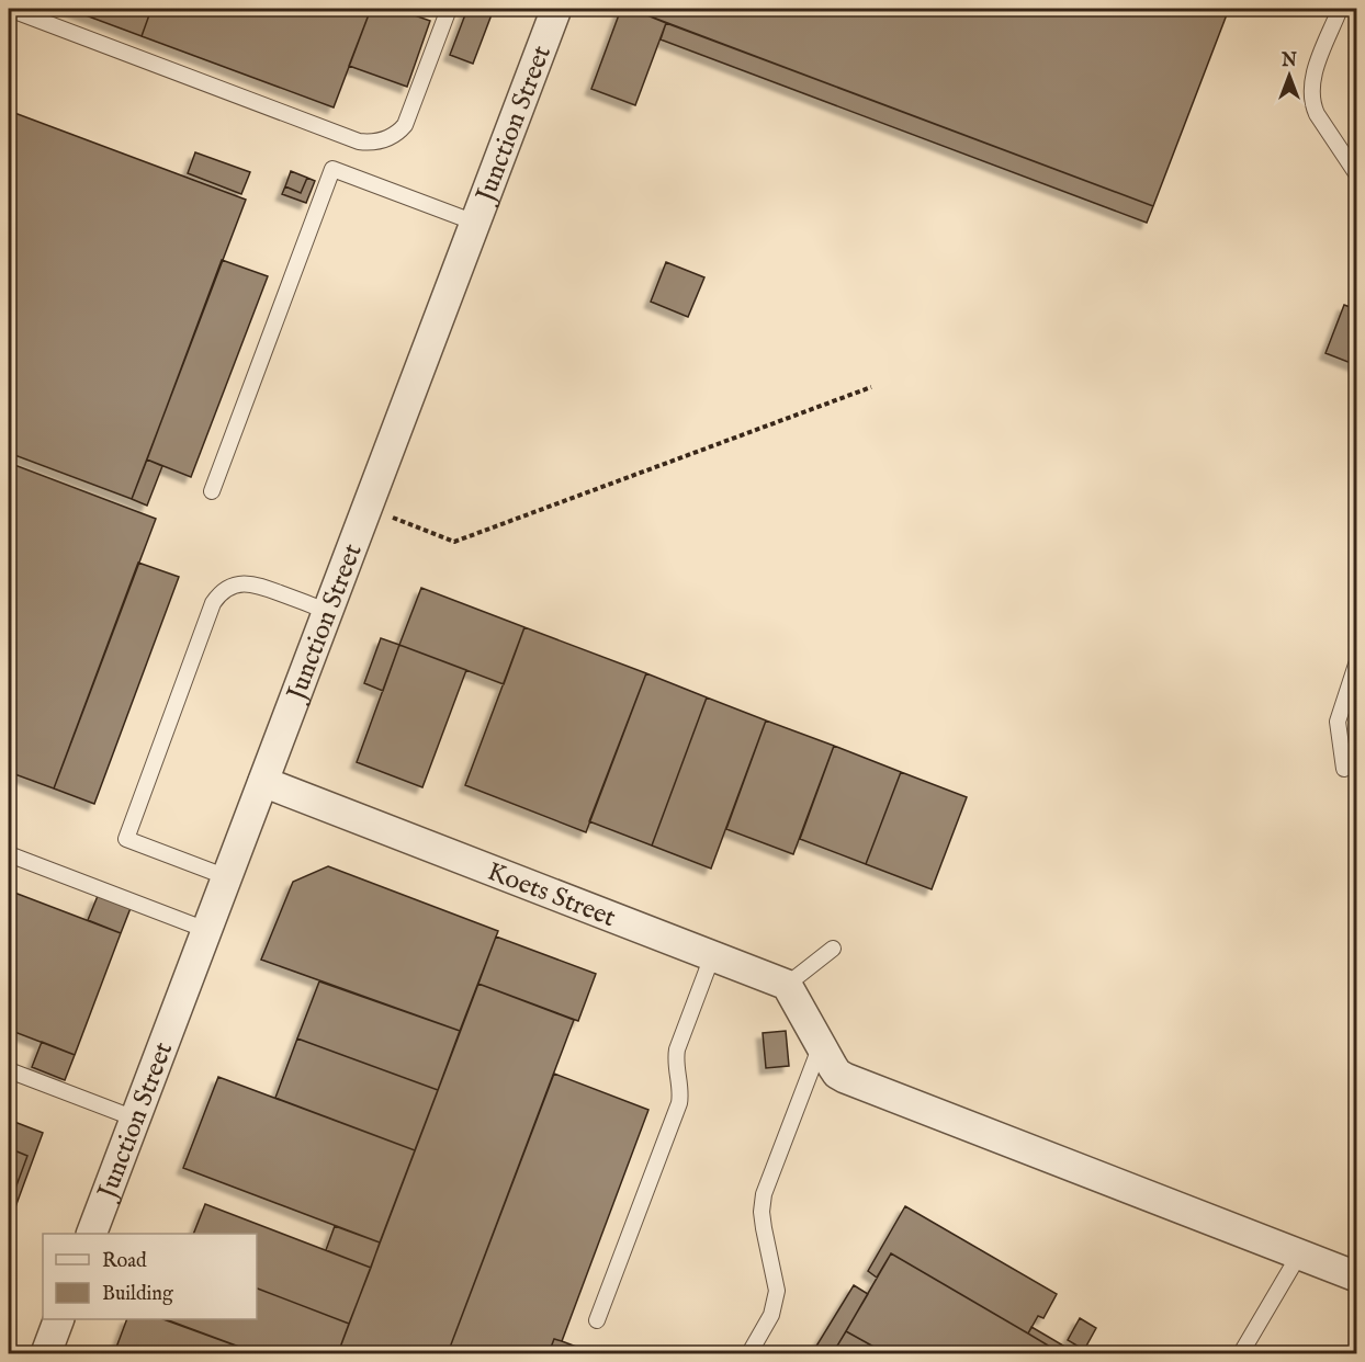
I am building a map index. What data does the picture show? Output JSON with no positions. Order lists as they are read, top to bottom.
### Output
{
  "streets": {
    "street": ["Junction Street", "Koets Street"]
  },
  "crossings": [
    ["Junction Street", "Koets Street"]
  ],
  "legend": ["Road", "Building"],
  "north": "top"
}
